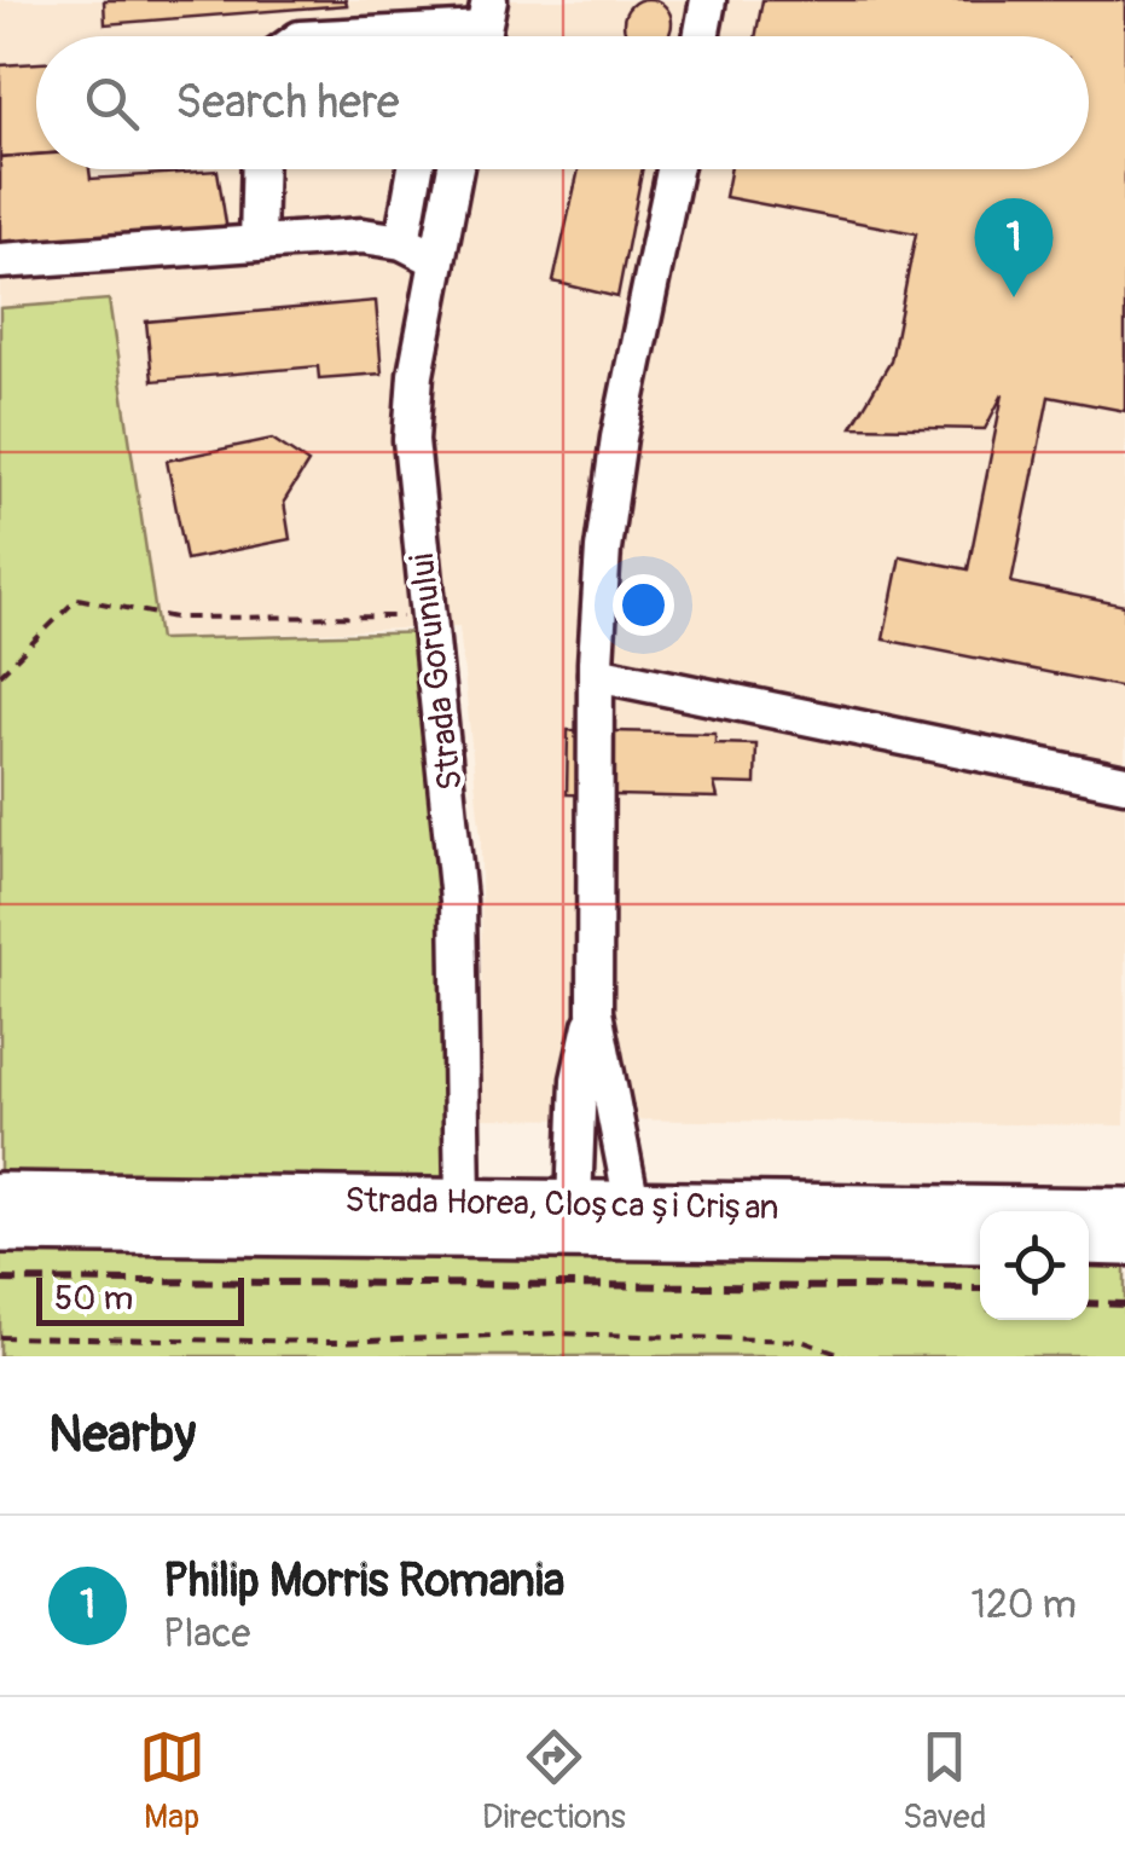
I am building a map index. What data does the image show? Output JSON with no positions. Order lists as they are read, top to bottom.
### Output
{
  "streets": {
    "main road": ["Strada Horea, Cloșca și Crișan"],
    "street": ["Strada Gorunului"]
  },
  "crossings": [
    ["Strada Gorunului", "Strada Horea, Cloșca și Crișan"]
  ],
  "scale_bar": "50 m",
  "page": {
    "search": "Search here",
    "pins": "1",
    "scale": "50 m",
    "heading": "Nearby",
    "list": [
      {
        "mark": "1",
        "name": "Philip Morris Romania",
        "note": "Place",
        "value": "120 m"
      }
    ],
    "nav": ["Map", "Directions", "Saved"]
  }
}
